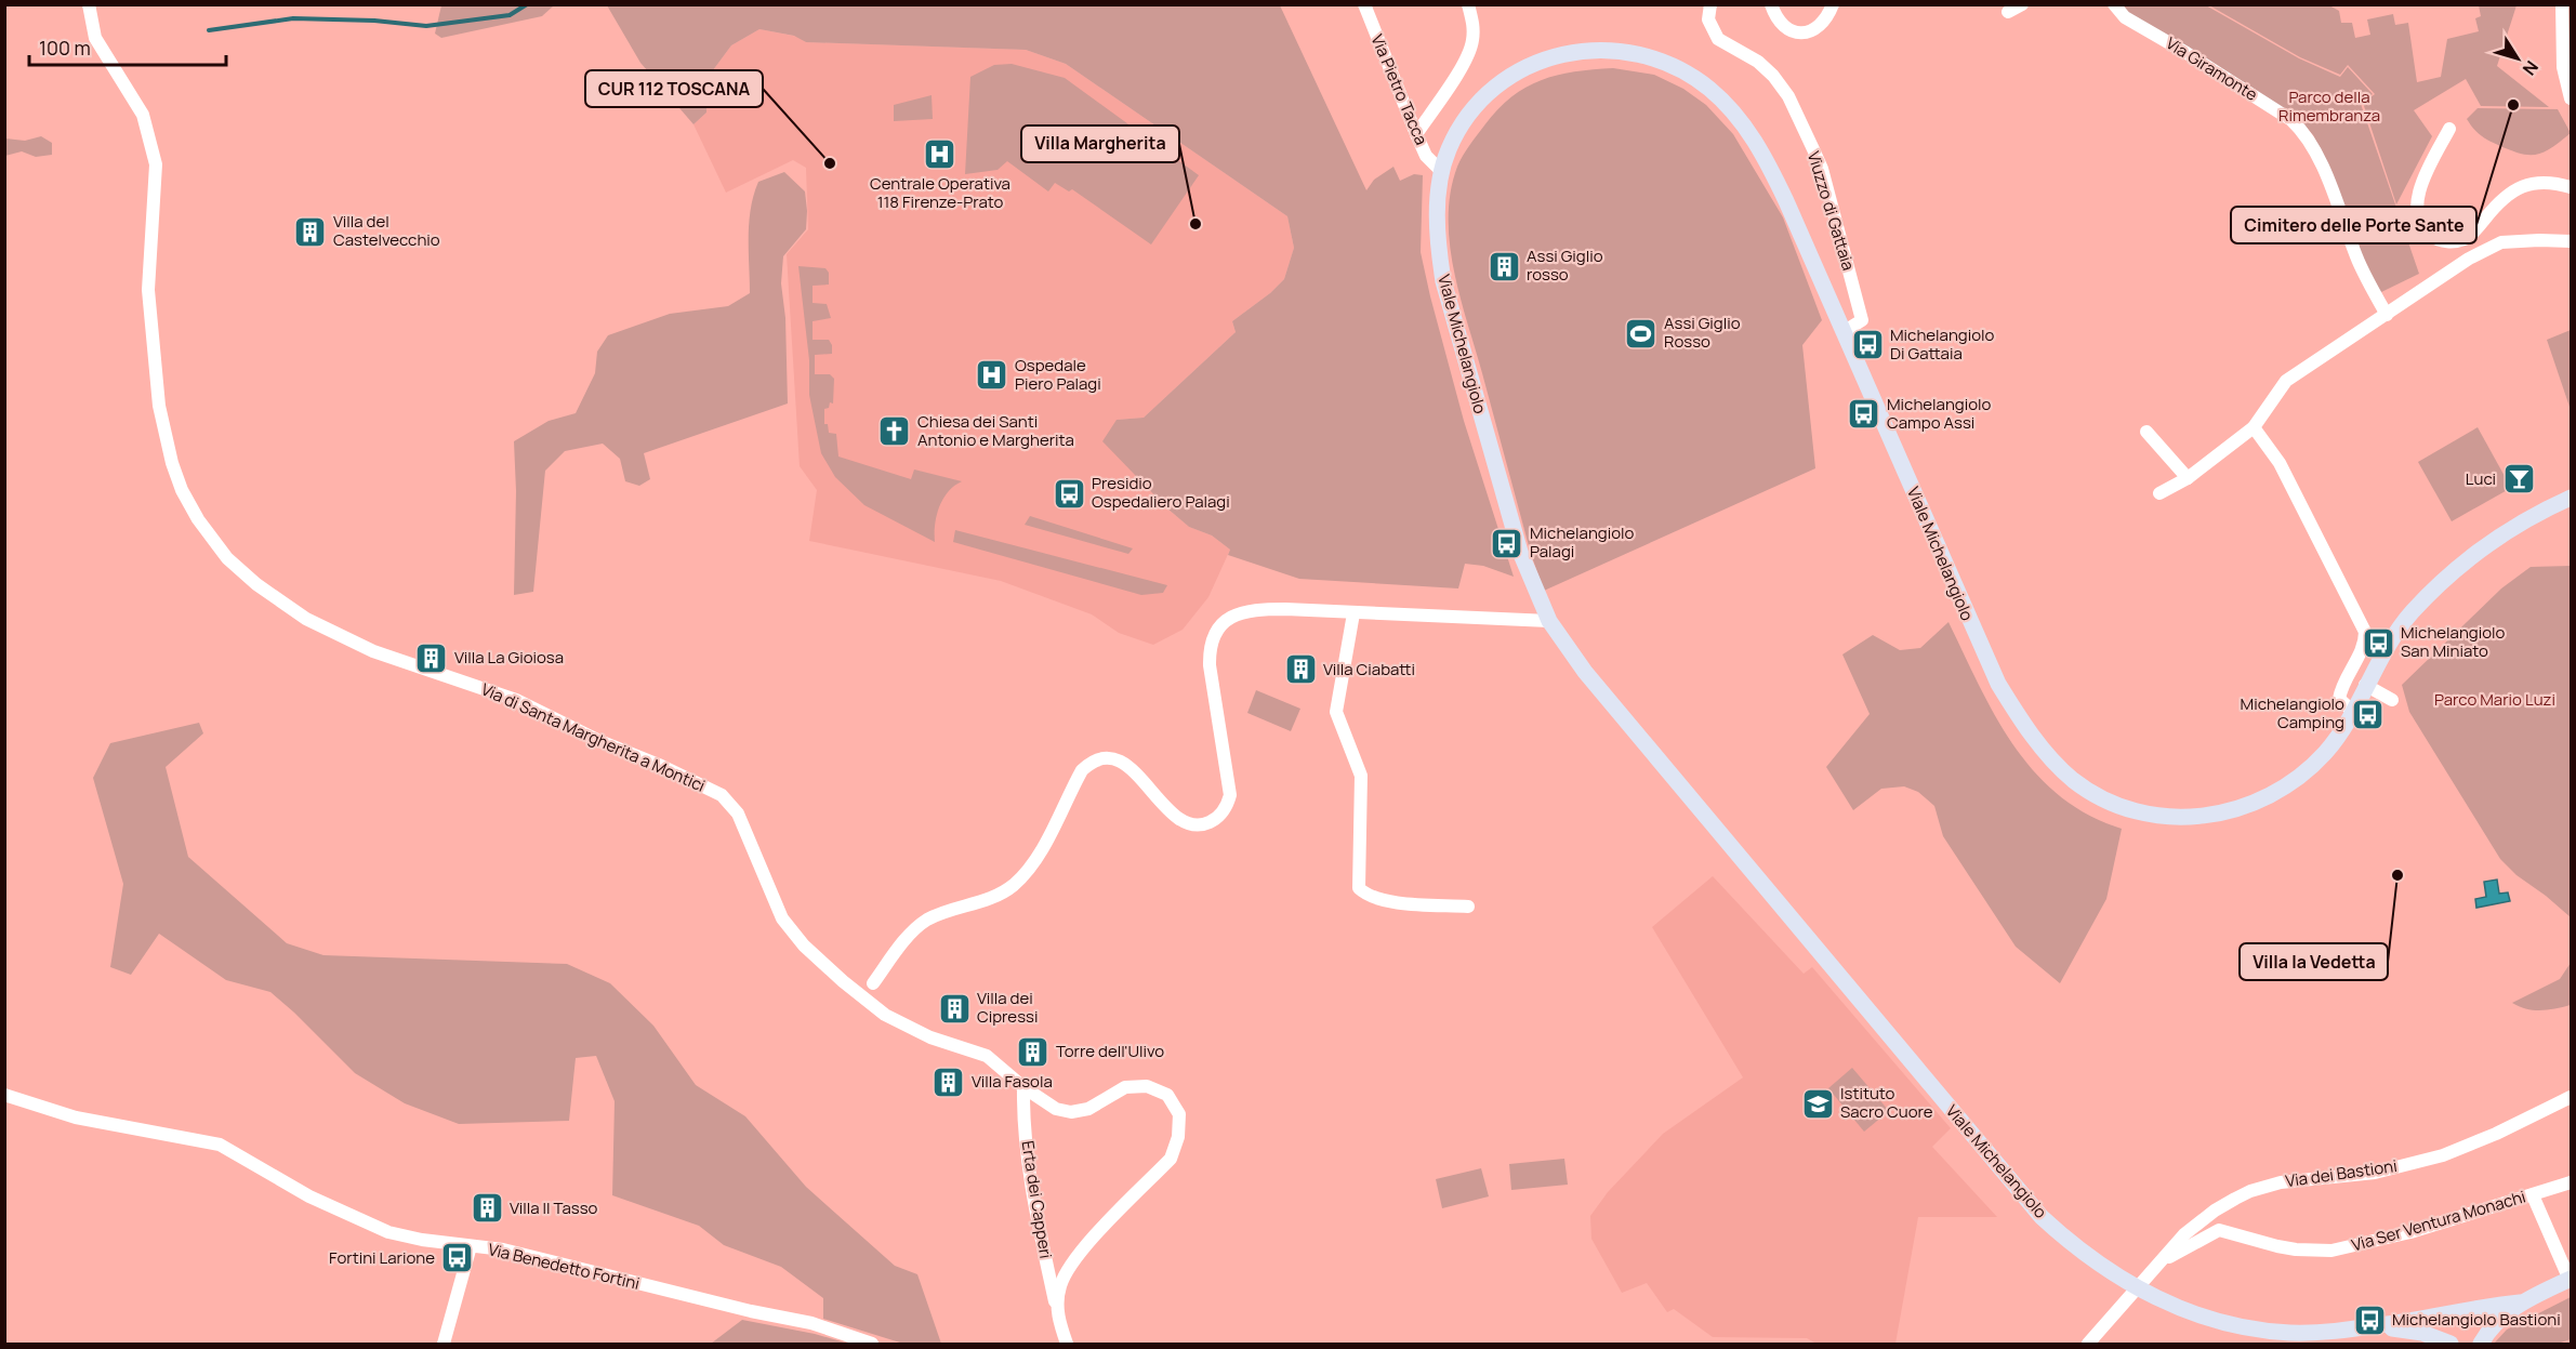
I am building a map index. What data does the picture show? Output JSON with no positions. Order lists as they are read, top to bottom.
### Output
{
  "streets": {
    "main road": ["Viale Michelangiolo"],
    "street": [
      "Via Giramonte",
      "Via Pietro Tacca",
      "Viuzzo di Gattaia",
      "Via di Santa Margherita a Montici",
      "Via dei Bastioni",
      "Erta dei Capperi",
      "Via Ser Ventura Monachi",
      "Via Benedetto Fortini"
    ]
  },
  "crossings": [
    ["Via Pietro Tacca", "Viale Michelangiolo"],
    ["Viuzzo di Gattaia", "Viale Michelangiolo"],
    ["Viale Michelangiolo", "Via dei Bastioni"],
    ["Via di Santa Margherita a Montici", "Erta dei Capperi"],
    ["Via dei Bastioni", "Via Ser Ventura Monachi"]
  ],
  "parks": ["Parco della Rimembranza", "Parco Mario Luzi"],
  "places": {
    "other": [
      "Cimitero delle Porte Sante",
      "CUR 112 TOSCANA",
      "Villa Margherita",
      "Villa la Vedetta"
    ],
    "hospital": ["Centrale Operativa 118 Firenze-Prato", "Ospedale Piero Palagi"],
    "building": [
      "Villa del Castelvecchio",
      "Assi Giglio rosso",
      "Villa La Gioiosa",
      "Villa Ciabatti",
      "Villa dei Cipressi",
      "Torre dell'Ulivo",
      "Villa Fasola",
      "Villa Il Tasso"
    ],
    "sports": ["Assi Giglio Rosso"],
    "bus stop": [
      "Michelangiolo Di Gattaia",
      "Michelangiolo Campo Assi",
      "Presidio Ospedaliero Palagi",
      "Michelangiolo Palagi",
      "Michelangiolo San Miniato",
      "Michelangiolo Camping",
      "Fortini Larione",
      "Michelangiolo Bastioni"
    ],
    "church": ["Chiesa dei Santi Antonio e Margherita"],
    "bar": ["Luci"],
    "school or university": ["Istituto Sacro Cuore"]
  },
  "scale_bar": "100 m",
  "north": "bottom right"
}
